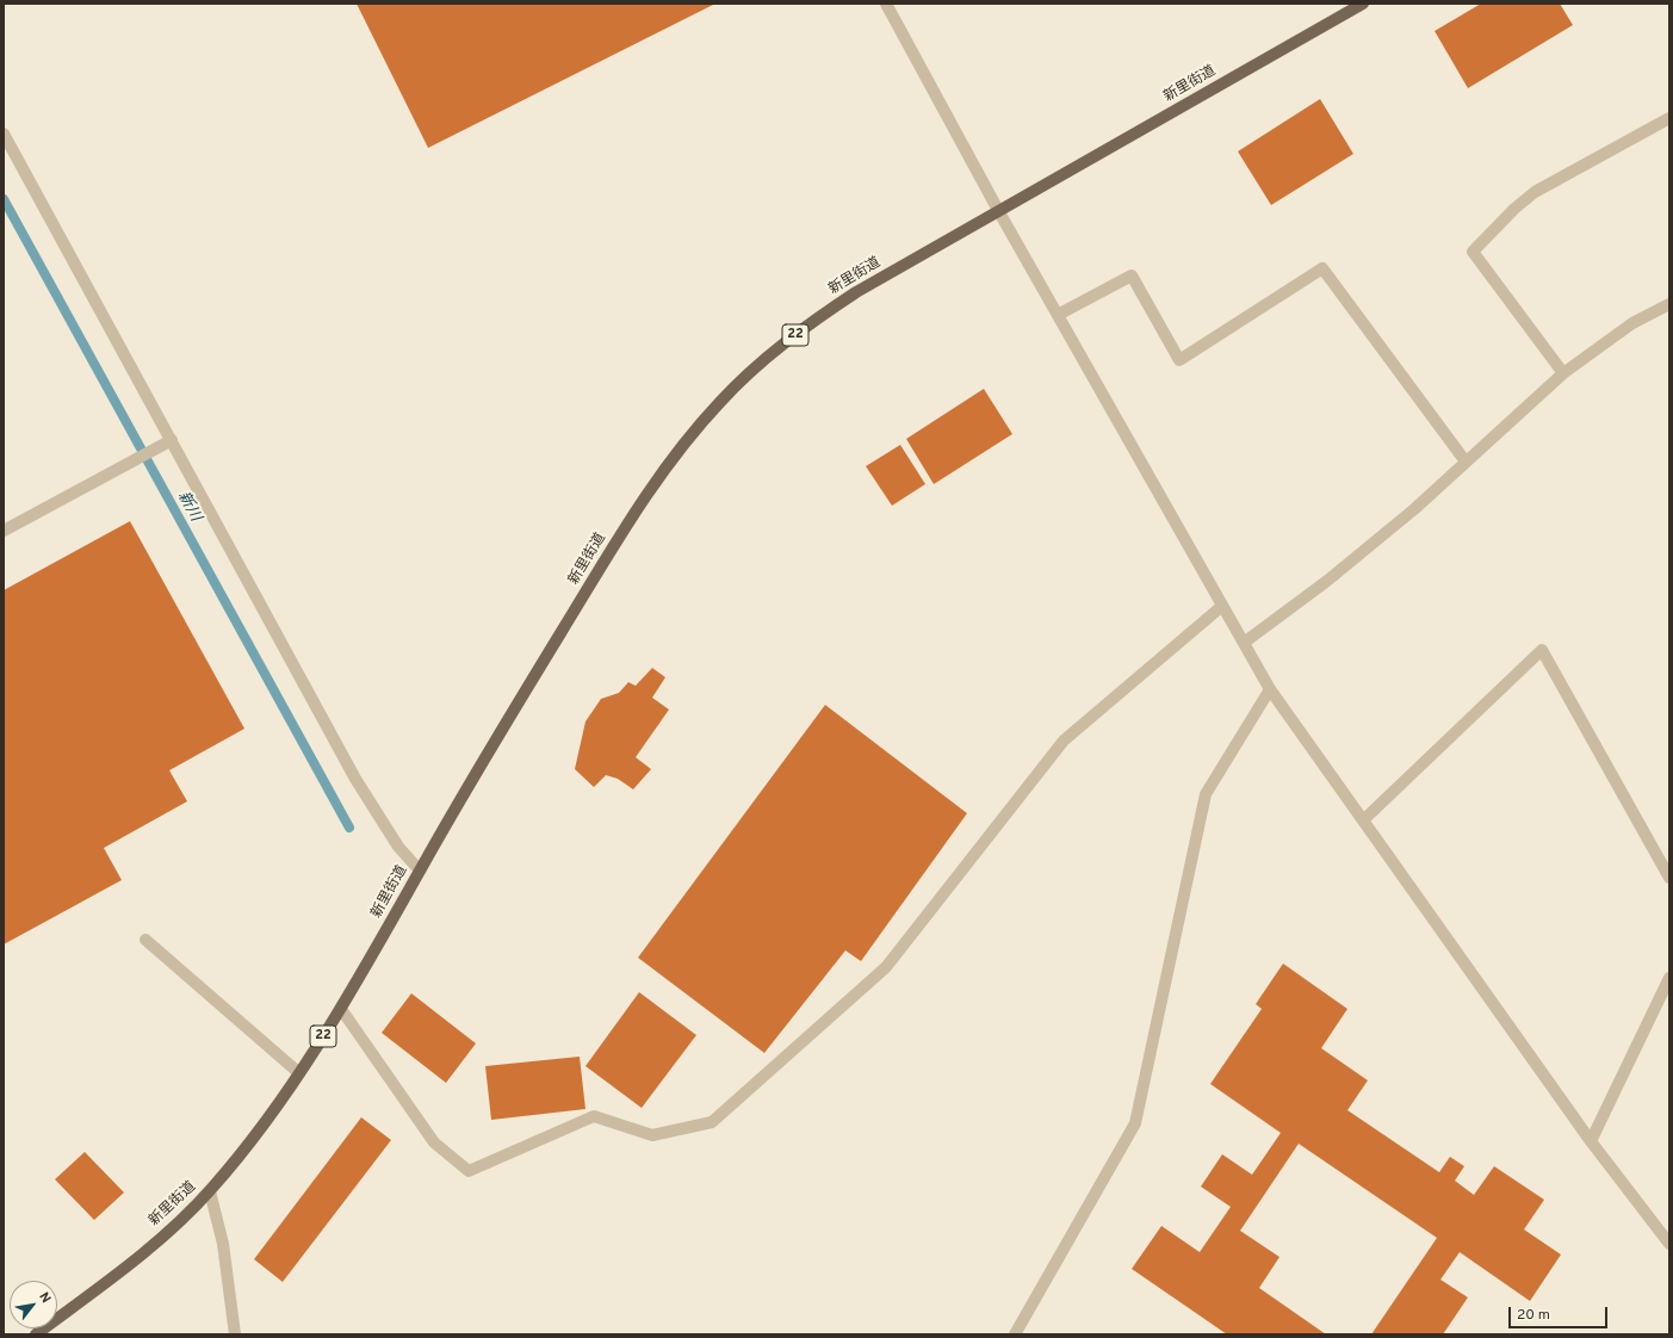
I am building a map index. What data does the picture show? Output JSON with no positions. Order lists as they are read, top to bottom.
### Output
{
  "streets": {
    "main road": ["新里街道", "22"]
  },
  "water": ["新川"],
  "scale_bar": "20 m",
  "north": "top right"
}
